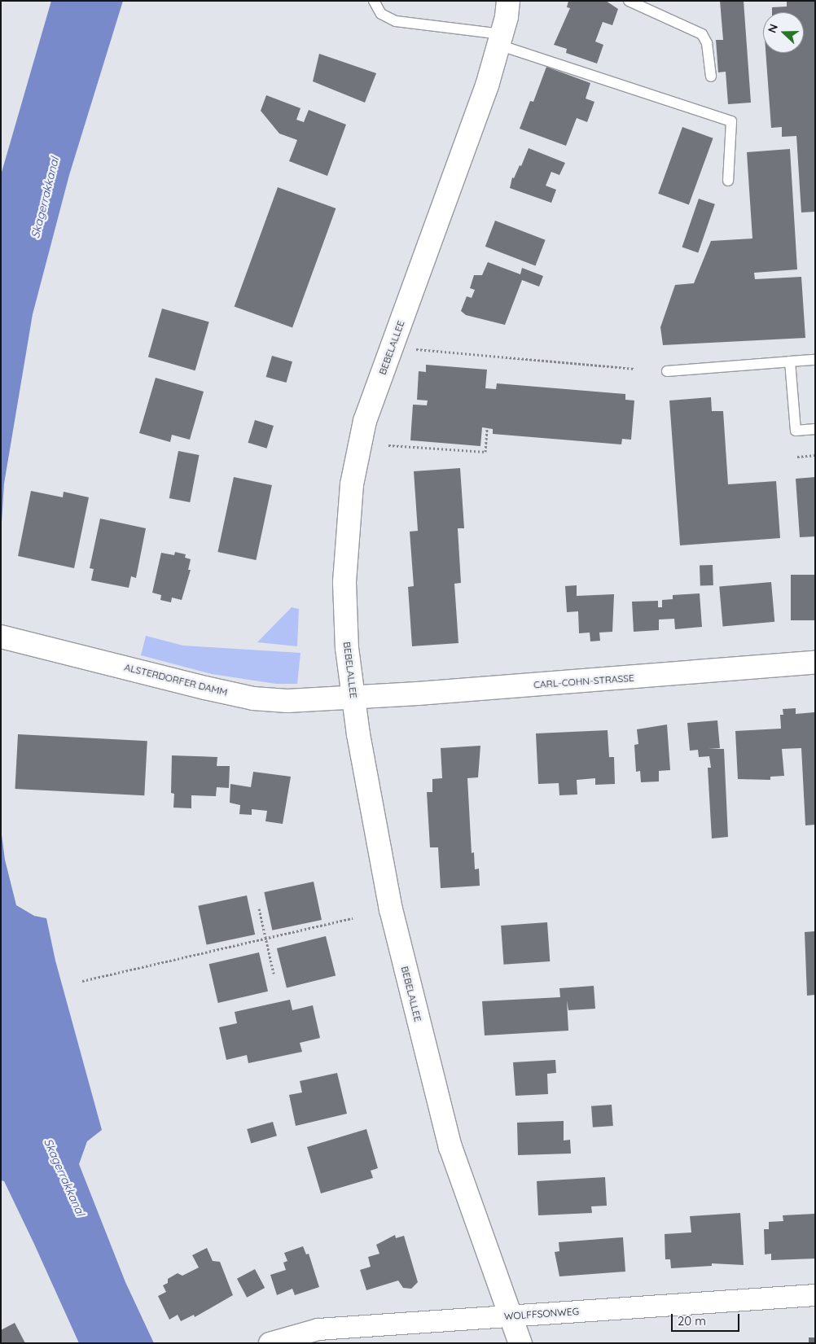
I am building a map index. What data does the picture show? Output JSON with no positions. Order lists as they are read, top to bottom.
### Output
{
  "streets": {
    "street": [
      "BEBELALLEE",
      "ALSTERDORFER DAMM",
      "CARL-COHN-STRASSE",
      "WOLFFSONWEG"
    ]
  },
  "crossings": [
    ["BEBELALLEE", "ALSTERDORFER DAMM"],
    ["BEBELALLEE", "CARL-COHN-STRASSE"],
    ["BEBELALLEE", "WOLFFSONWEG"],
    ["ALSTERDORFER DAMM", "CARL-COHN-STRASSE"]
  ],
  "water": ["Skagerrakkanal"],
  "scale_bar": "20 m",
  "north": "left"
}
